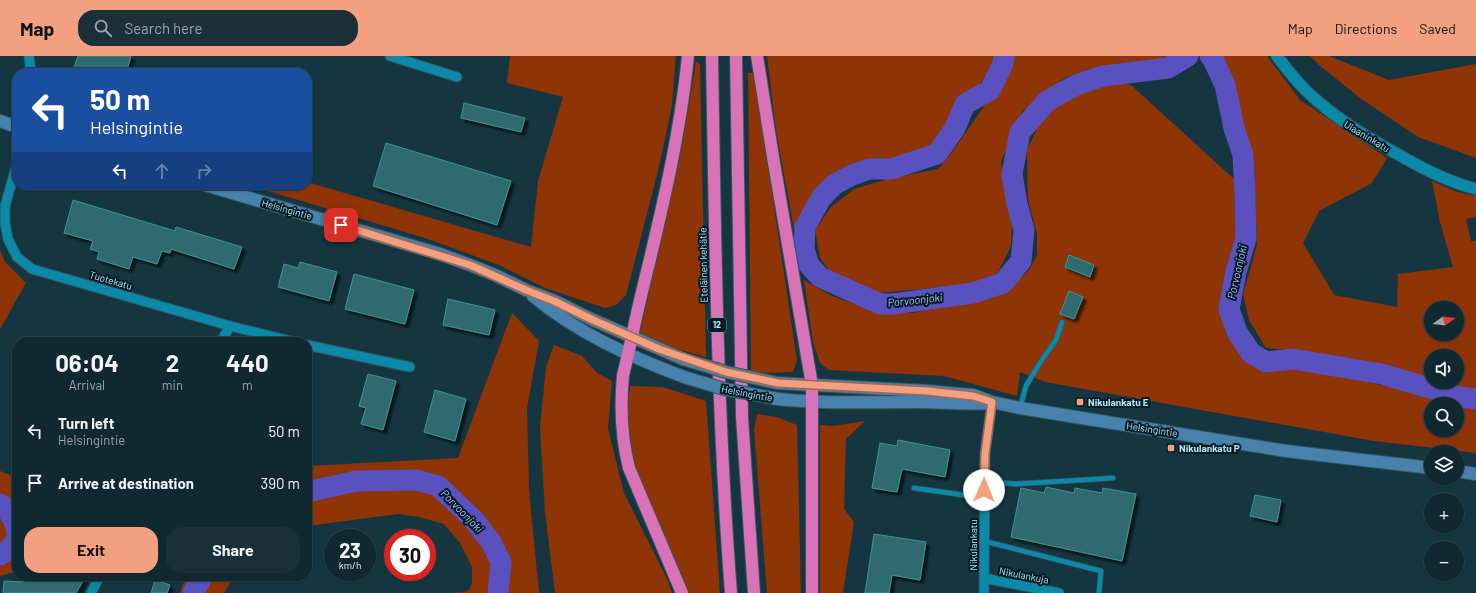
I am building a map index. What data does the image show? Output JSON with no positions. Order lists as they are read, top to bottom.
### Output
{
  "streets": {
    "highway": ["Eteläinen kehätie", "12"],
    "main road": ["Helsingintie"],
    "street": [
      "Ulaaninkatu",
      "Tuotekatu",
      "Nikulankatu",
      "Nikulankuja"
    ]
  },
  "crossings": [
    ["Helsingintie", "Nikulankatu"],
    ["Nikulankatu", "Nikulankuja"]
  ],
  "water": ["Porvoonjoki"],
  "places": {
    "transit": ["Nikulankatu E", "Nikulankatu P"]
  },
  "north": "right",
  "page": {
    "header": "Map",
    "search": "Search here",
    "nav": ["Map", "Directions", "Saved"],
    "turn": ["50 m", "Helsingintie"],
    "map_buttons": ["+", "−"],
    "eta": [
      "06:04",
      "Arrival",
      "2",
      "min",
      "440",
      "m"
    ],
    "list": [
      {
        "name": "Turn left",
        "note": "Helsingintie",
        "value": "50 m"
      },
      {
        "name": "Arrive at destination",
        "value": "390 m"
      }
    ],
    "buttons": ["Exit", "Share"],
    "speed": "23 km/h",
    "limit": "30"
  }
}
